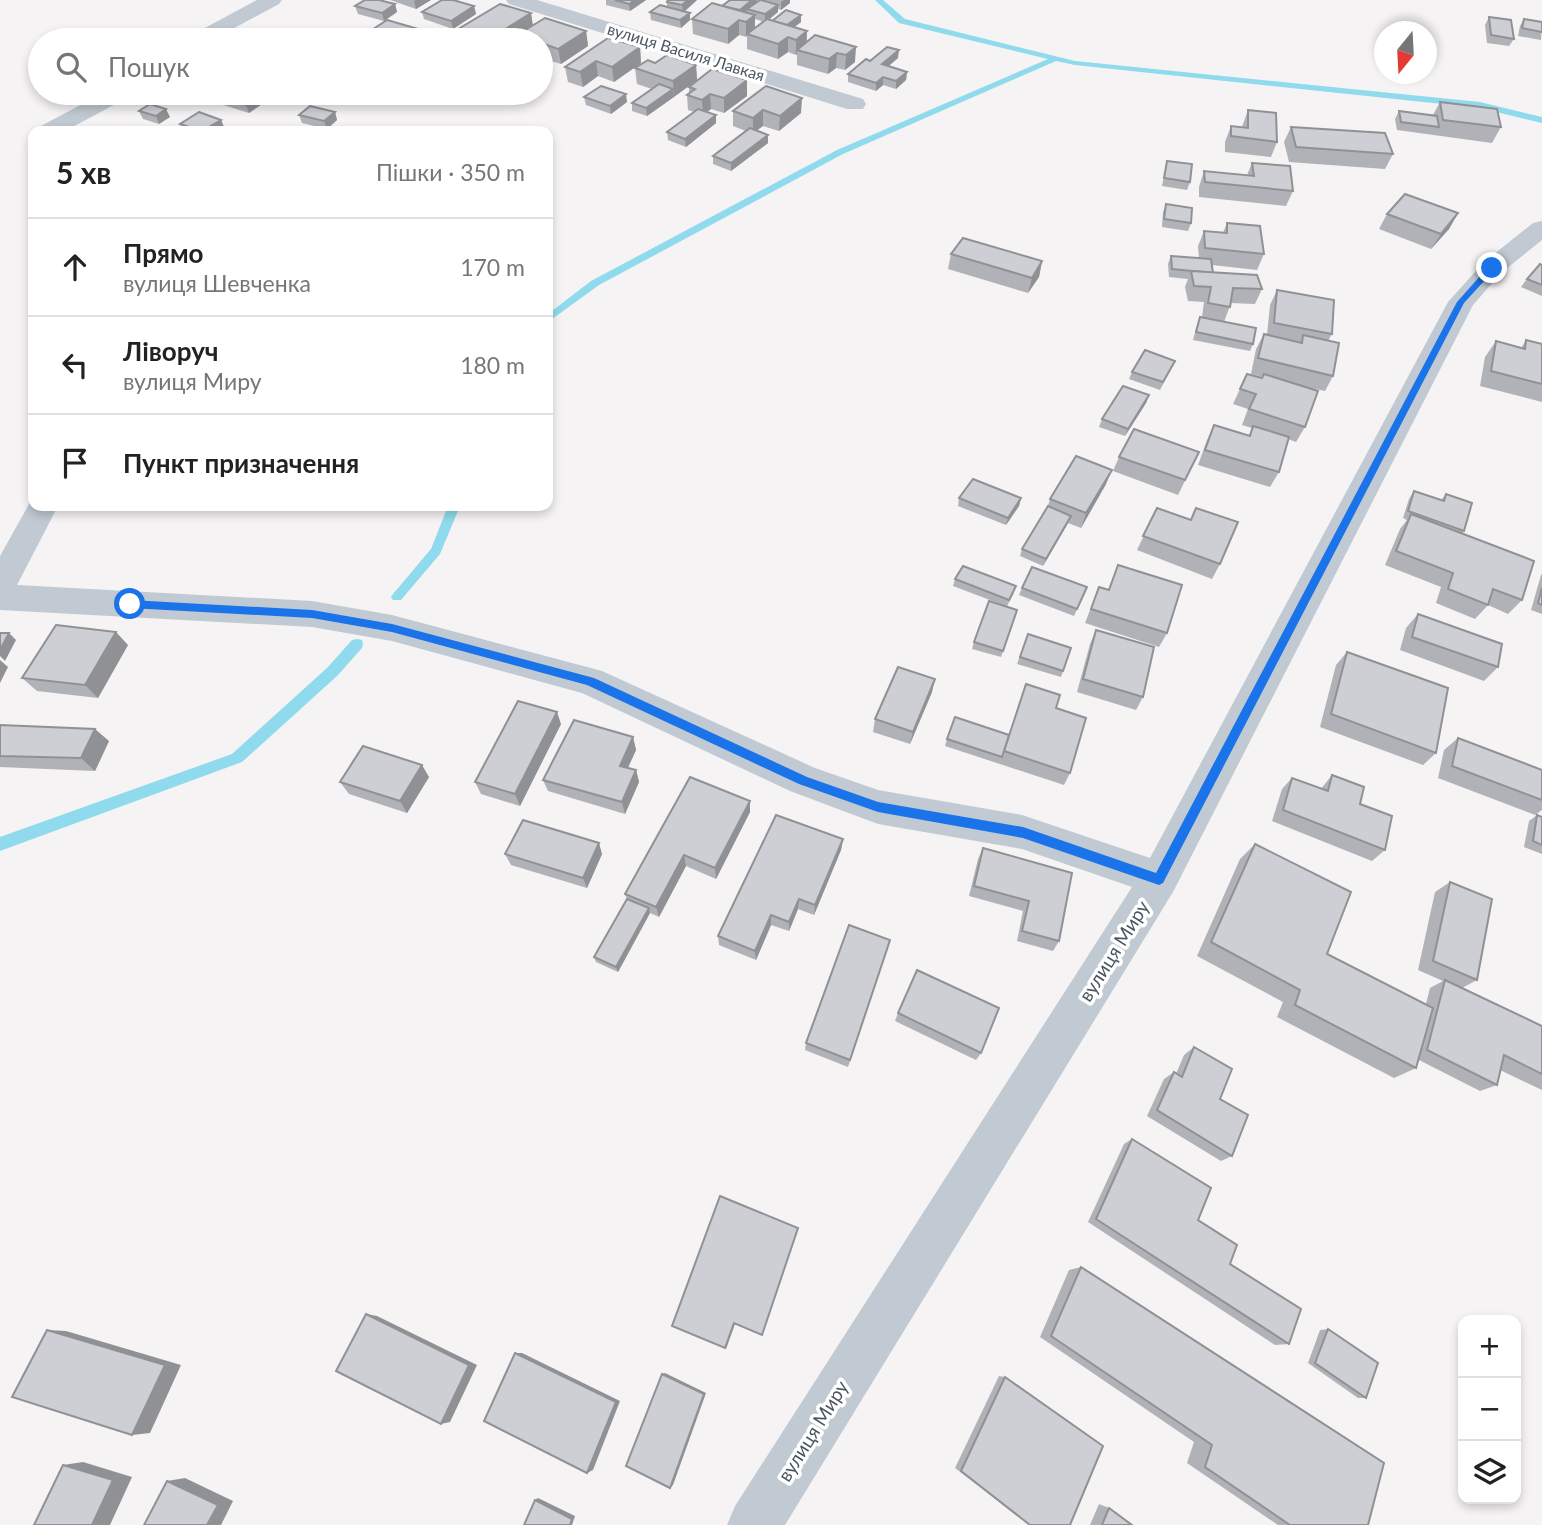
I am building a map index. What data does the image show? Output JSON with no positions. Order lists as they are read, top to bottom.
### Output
{
  "streets": {
    "street": ["вулиця Василя Лавкая", "вулиця Миру"]
  },
  "north": "bottom",
  "page": {
    "search": "Пошук",
    "heading": ["5 хв", "Пішки · 350 m"],
    "list": [
      ["Прямо", "вулиця Шевченка", "170 m"],
      ["Ліворуч", "вулиця Миру", "180 m"],
      "Пункт призначення"
    ],
    "map_buttons": ["+", "−"]
  }
}
